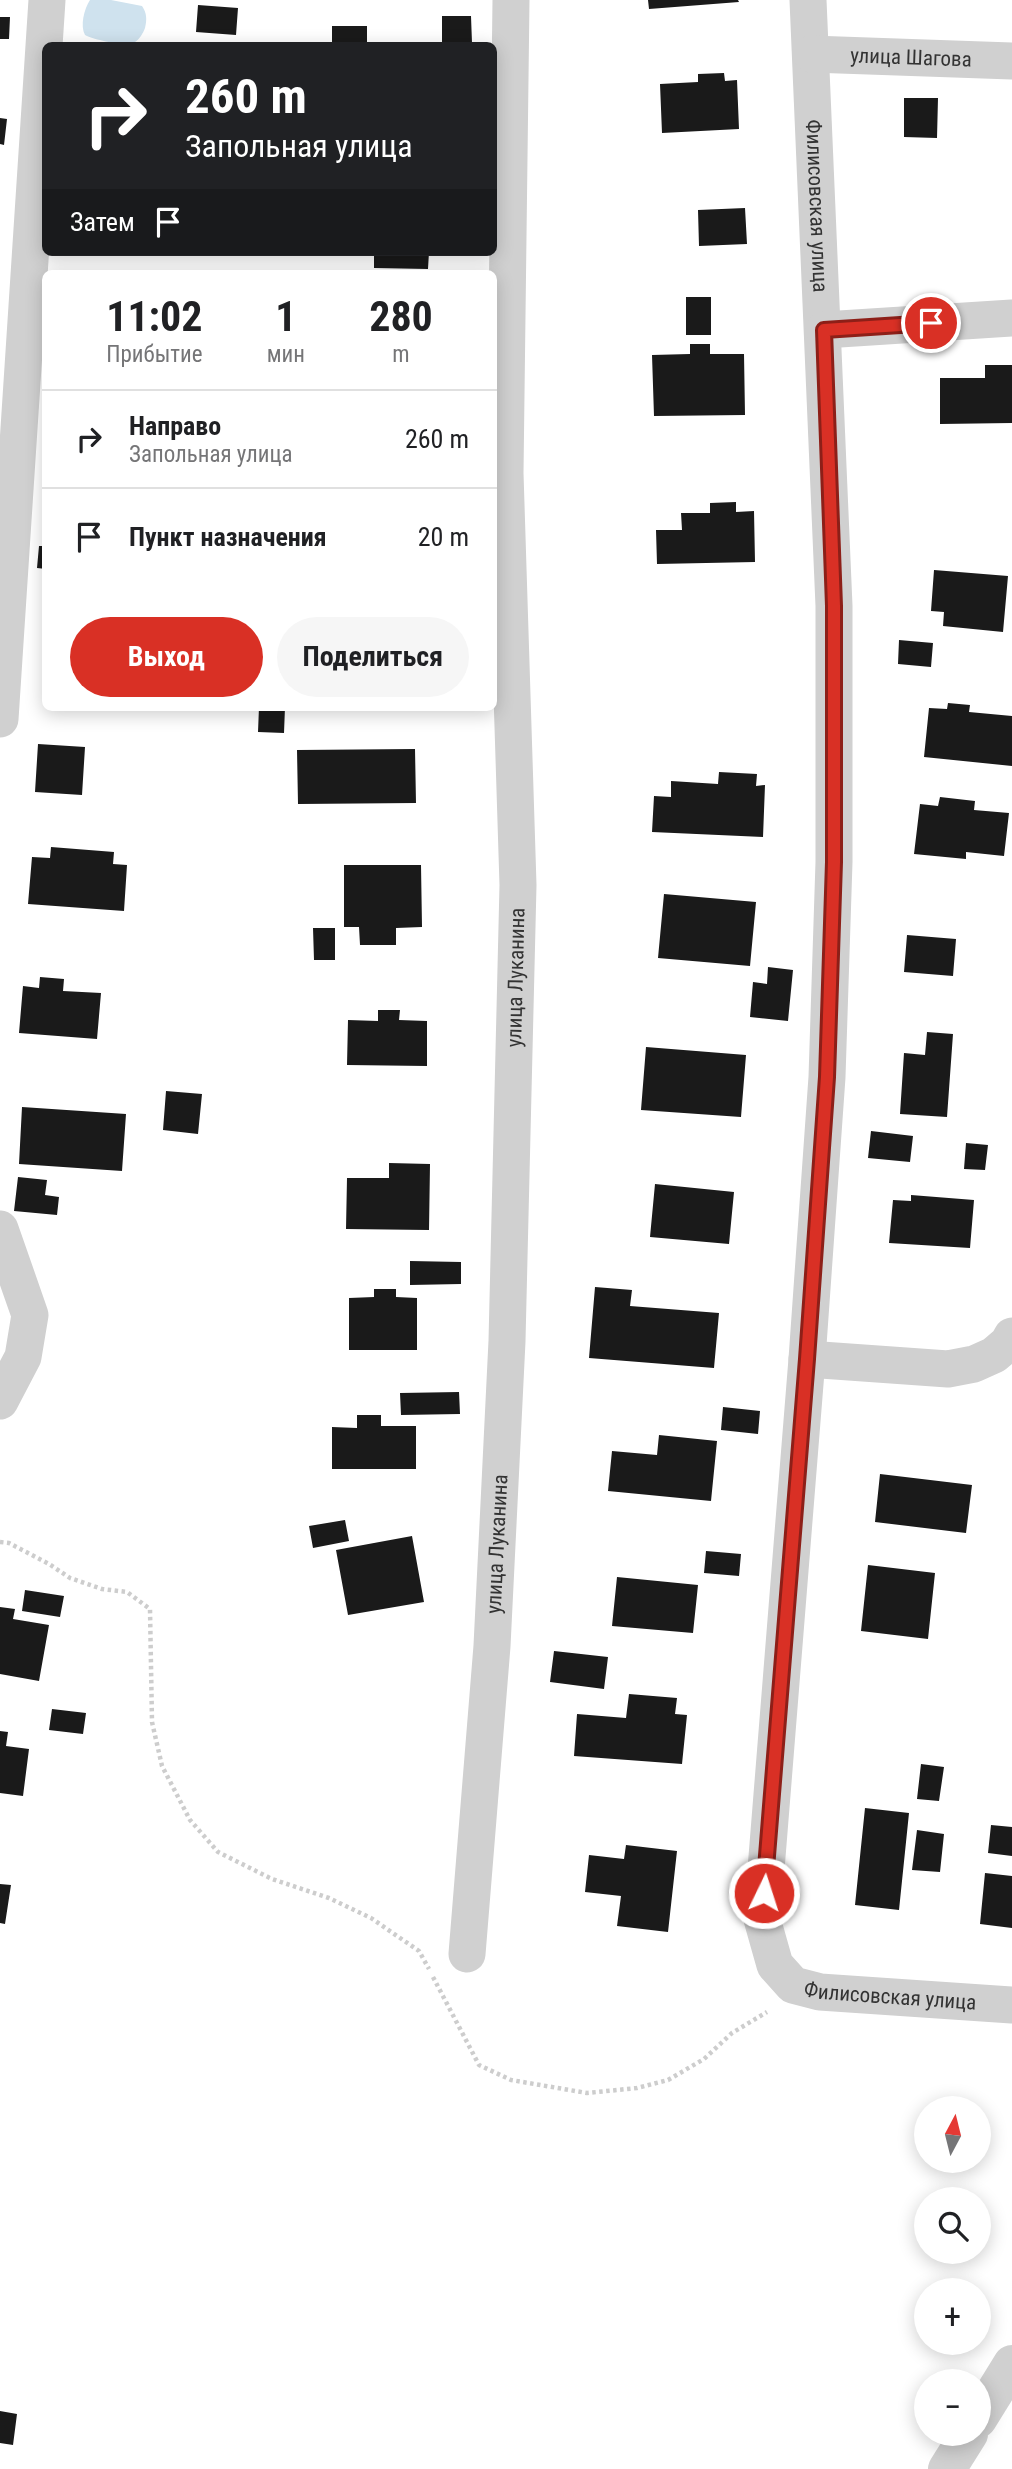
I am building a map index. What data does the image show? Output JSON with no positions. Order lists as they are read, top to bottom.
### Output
{
  "streets": {
    "street": ["улица Шагова", "Филисовская улица", "улица Луканина"]
  },
  "crossings": [
    ["улица Шагова", "Филисовская улица"]
  ],
  "north": "top",
  "page": {
    "turn": ["260 m", "Запольная улица"],
    "then": "Затем",
    "eta": [
      "11:02",
      "Прибытие",
      "1",
      "мин",
      "280",
      "m"
    ],
    "list": [
      {
        "name": "Направо",
        "note": "Запольная улица",
        "value": "260 m"
      },
      {
        "name": "Пункт назначения",
        "value": "20 m"
      }
    ],
    "buttons": ["Выход", "Поделиться"],
    "map_buttons": ["+", "−"]
  }
}
